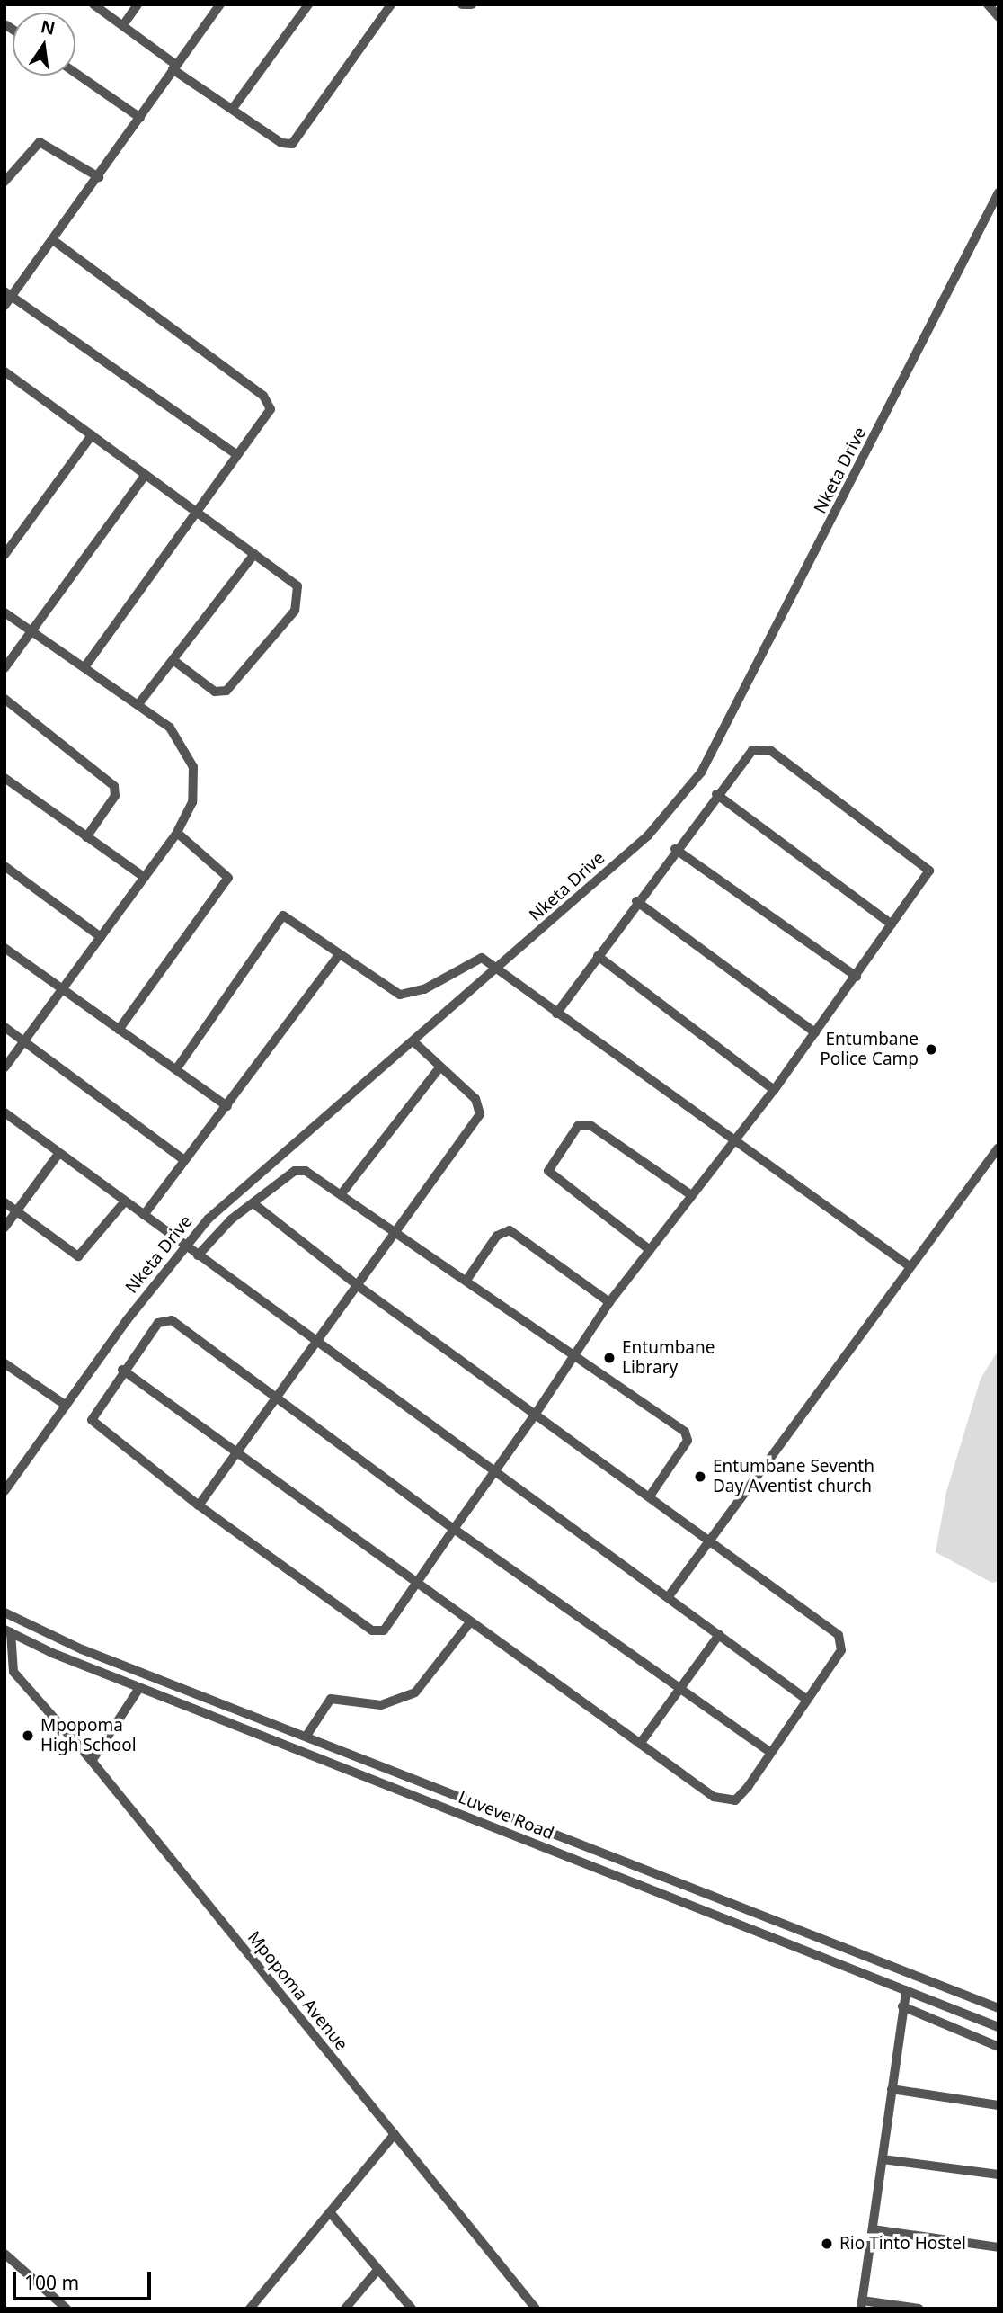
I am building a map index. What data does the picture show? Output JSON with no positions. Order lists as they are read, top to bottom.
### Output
{
  "streets": {
    "street": ["Nketa Drive", "Luveve Road", "Mpopoma Avenue"]
  },
  "crossings": [
    ["Luveve Road", "Mpopoma Avenue"]
  ],
  "places": [
    "Entumbane Police Camp",
    "Entumbane Library",
    "Entumbane Seventh Day Aventist church",
    "Mpopoma High School",
    "Rio Tinto Hostel"
  ],
  "scale_bar": "100 m",
  "north": "top"
}
